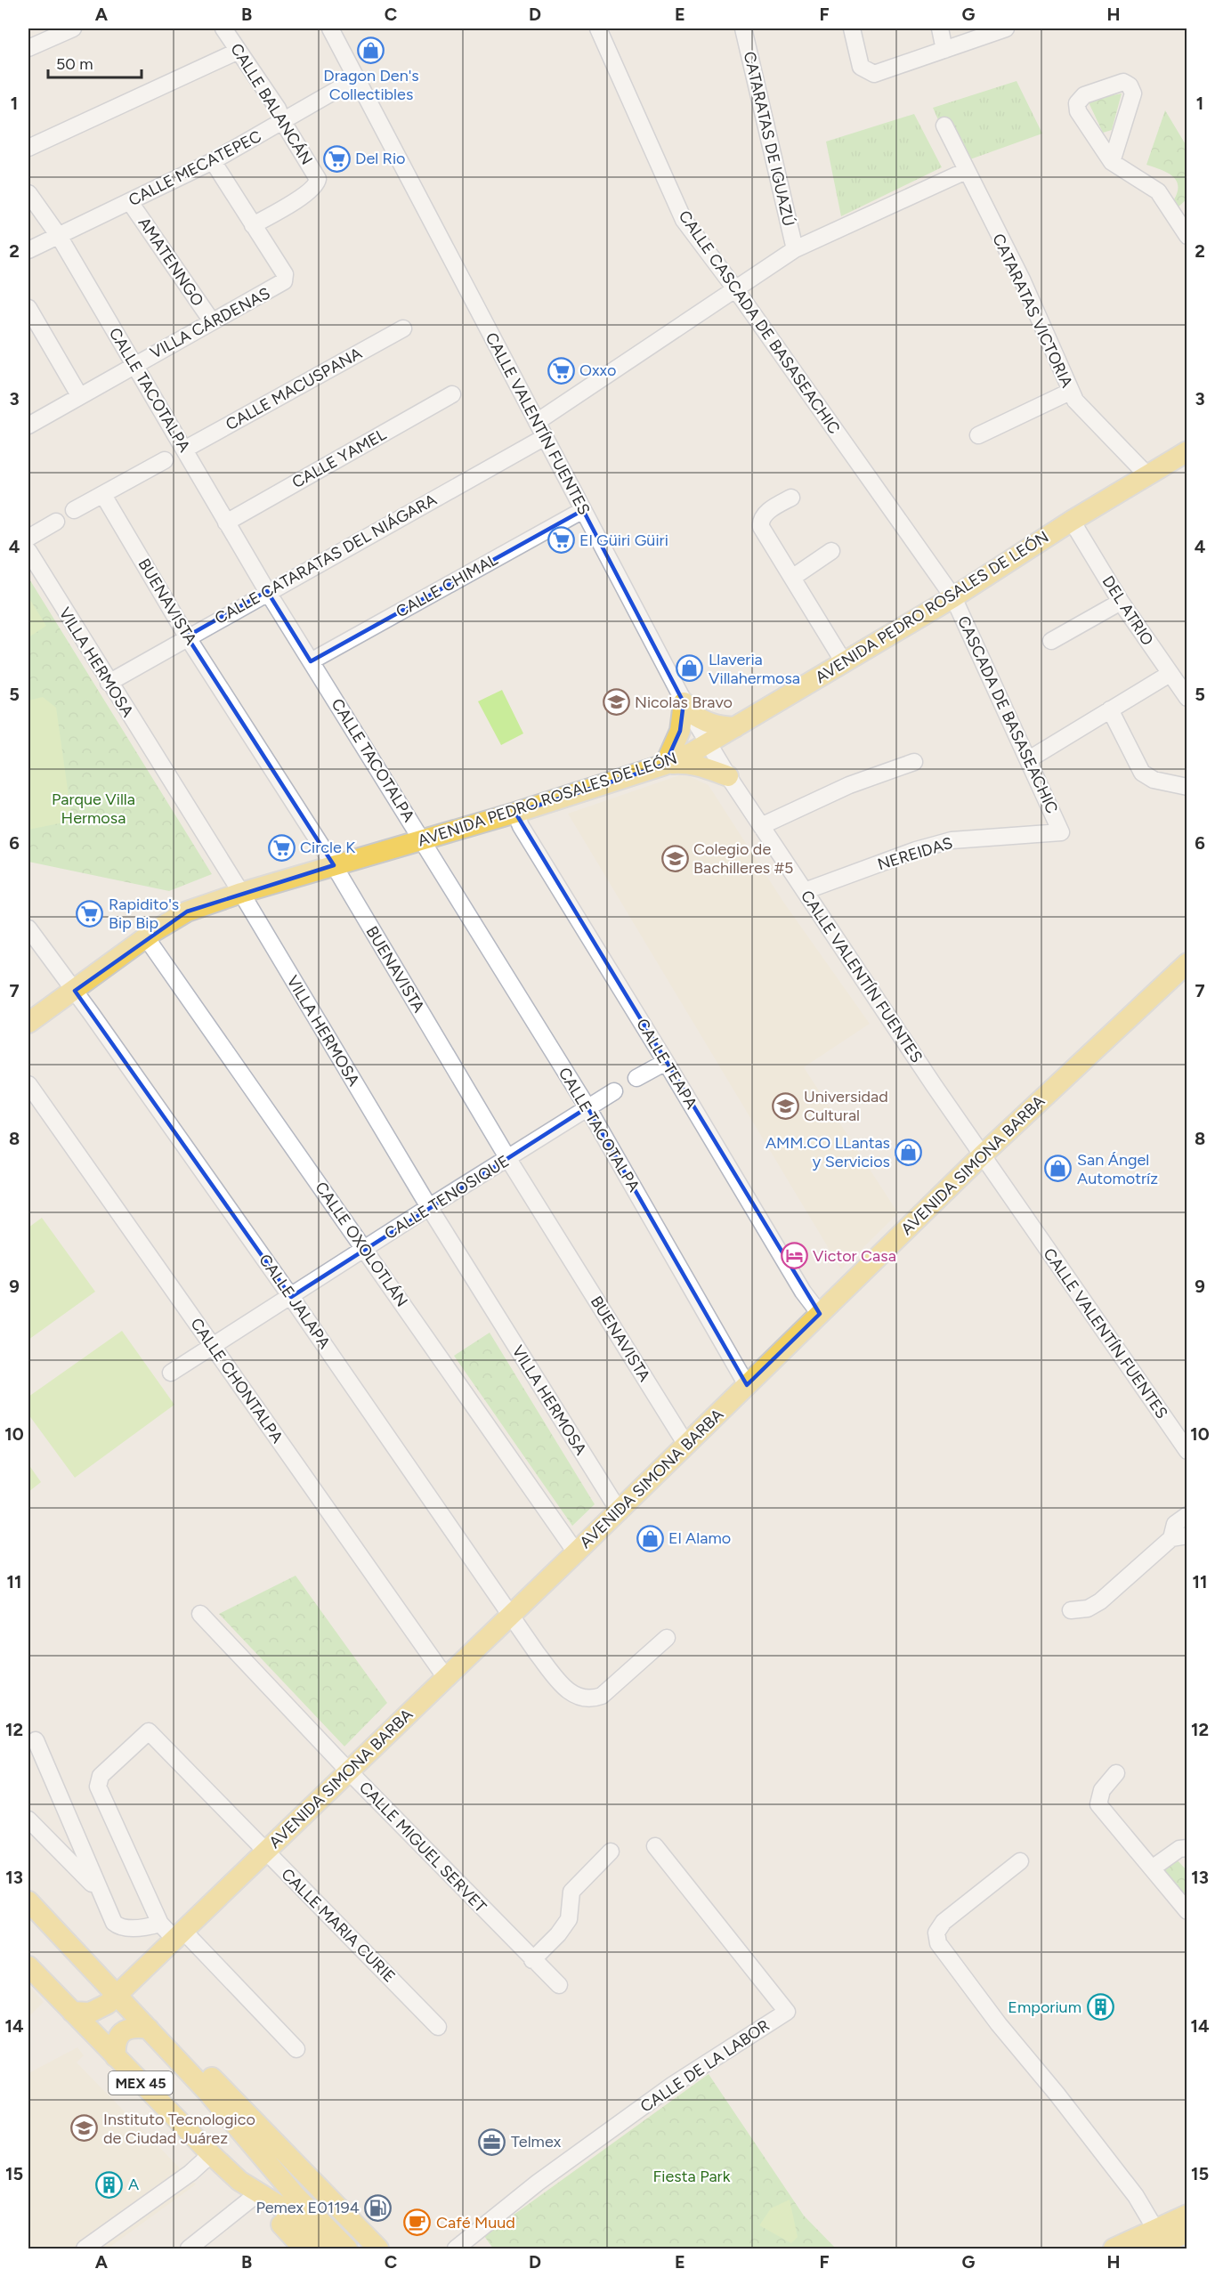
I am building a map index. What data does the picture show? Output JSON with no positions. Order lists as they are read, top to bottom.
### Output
{
  "streets": {
    "main road": ["AVENIDA PEDRO ROSALES DE LEÓN", "AVENIDA SIMONA BARBA", "MEX 45"],
    "street": [
      "CALLE BALANCÁN",
      "CATARATAS DE IGUAZÚ",
      "CALLE MECATEPEC",
      "AMATENNGO",
      "CATARATAS VICTORIA",
      "CALLE CASCADA DE BASASEACHIC",
      "VILLA CÁRDENAS",
      "CALLE MACUSPANA",
      "CALLE TACOTALPA",
      "CALLE VALENTÍN FUENTES",
      "CALLE YAMEL",
      "CALLE CATARATAS DEL NIÁGARA",
      "CALLE CHIMAL",
      "BUENAVISTA",
      "DEL ATRIO",
      "VILLA HERMOSA",
      "CASCADA DE BASASEACHIC",
      "NEREIDAS",
      "CALLE TEAPA",
      "CALLE TENOSIQUE",
      "CALLE OXOLOTLÁN",
      "CALLE JALAPA",
      "CALLE CHONTALPA",
      "CALLE MIGUEL SERVET",
      "CALLE MARIA CURIE",
      "CALLE DE LA LABOR"
    ]
  },
  "crossings": [
    ["CALLE BALANCÁN", "CALLE MECATEPEC"],
    ["CALLE BALANCÁN", "VILLA CÁRDENAS"],
    ["CALLE MECATEPEC", "AMATENNGO"],
    ["CALLE MECATEPEC", "CALLE TACOTALPA"],
    ["CALLE MECATEPEC", "CALLE VALENTÍN FUENTES"],
    ["AMATENNGO", "VILLA CÁRDENAS"],
    ["CATARATAS VICTORIA", "AVENIDA PEDRO ROSALES DE LEÓN"],
    ["CALLE CASCADA DE BASASEACHIC", "AVENIDA PEDRO ROSALES DE LEÓN"],
    ["CALLE CASCADA DE BASASEACHIC", "CASCADA DE BASASEACHIC"],
    ["VILLA CÁRDENAS", "CALLE TACOTALPA"],
    ["CALLE MACUSPANA", "CALLE TACOTALPA"],
    ["CALLE TACOTALPA", "CALLE YAMEL"],
    ["CALLE TACOTALPA", "CALLE CATARATAS DEL NIÁGARA"],
    ["CALLE TACOTALPA", "CALLE CHIMAL"],
    ["CALLE TACOTALPA", "AVENIDA PEDRO ROSALES DE LEÓN"],
    ["CALLE TACOTALPA", "AVENIDA SIMONA BARBA"],
    ["CALLE TACOTALPA", "CALLE TENOSIQUE"],
    ["CALLE VALENTÍN FUENTES", "CALLE CATARATAS DEL NIÁGARA"],
    ["CALLE VALENTÍN FUENTES", "CALLE CHIMAL"],
    ["CALLE VALENTÍN FUENTES", "AVENIDA PEDRO ROSALES DE LEÓN"],
    ["CALLE VALENTÍN FUENTES", "NEREIDAS"],
    ["CALLE VALENTÍN FUENTES", "AVENIDA SIMONA BARBA"],
    ["CALLE CATARATAS DEL NIÁGARA", "BUENAVISTA"],
    ["CALLE CATARATAS DEL NIÁGARA", "VILLA HERMOSA"],
    ["BUENAVISTA", "AVENIDA PEDRO ROSALES DE LEÓN"],
    ["BUENAVISTA", "AVENIDA SIMONA BARBA"],
    ["BUENAVISTA", "CALLE TENOSIQUE"],
    ["AVENIDA PEDRO ROSALES DE LEÓN", "DEL ATRIO"],
    ["AVENIDA PEDRO ROSALES DE LEÓN", "VILLA HERMOSA"],
    ["AVENIDA PEDRO ROSALES DE LEÓN", "CASCADA DE BASASEACHIC"],
    ["AVENIDA PEDRO ROSALES DE LEÓN", "CALLE TEAPA"],
    ["AVENIDA PEDRO ROSALES DE LEÓN", "CALLE OXOLOTLÁN"],
    ["AVENIDA PEDRO ROSALES DE LEÓN", "CALLE JALAPA"],
    ["VILLA HERMOSA", "AVENIDA SIMONA BARBA"],
    ["VILLA HERMOSA", "CALLE TENOSIQUE"],
    ["CASCADA DE BASASEACHIC", "NEREIDAS"],
    ["CALLE TEAPA", "AVENIDA SIMONA BARBA"],
    ["AVENIDA SIMONA BARBA", "CALLE OXOLOTLÁN"],
    ["AVENIDA SIMONA BARBA", "CALLE JALAPA"],
    ["AVENIDA SIMONA BARBA", "CALLE CHONTALPA"],
    ["AVENIDA SIMONA BARBA", "CALLE MIGUEL SERVET"],
    ["AVENIDA SIMONA BARBA", "CALLE MARIA CURIE"],
    ["AVENIDA SIMONA BARBA", "MEX 45"],
    ["CALLE TENOSIQUE", "CALLE OXOLOTLÁN"],
    ["CALLE TENOSIQUE", "CALLE JALAPA"],
    ["CALLE TENOSIQUE", "CALLE CHONTALPA"]
  ],
  "parks": ["Parque Villa Hermosa", "Fiesta Park"],
  "places": {
    "shop": [
      "Dragon Den's Collectibles",
      "Llaveria Villahermosa",
      "AMM.CO LLantas y Servicios",
      "San Ángel Automotríz",
      "El Alamo"
    ],
    "supermarket": [
      "Del Rio",
      "Oxxo",
      "El Güiri Güiri",
      "Circle K",
      "Rapidito's Bip Bip"
    ],
    "school or university": [
      "Nicolas Bravo",
      "Colegio de Bachilleres #5",
      "Universidad Cultural",
      "Instituto Tecnologico de Ciudad Juárez"
    ],
    "hotel": ["Victor Casa"],
    "building": ["Emporium", "A"],
    "office": ["Telmex"],
    "fuel station": ["Pemex E01194"],
    "cafe": ["Café Muud"]
  },
  "scale_bar": "50 m",
  "grid": {
    "columns": [
      "A",
      "B",
      "C",
      "D",
      "E",
      "F",
      "G",
      "H"
    ],
    "rows": [
      "1",
      "2",
      "3",
      "4",
      "5",
      "6",
      "7",
      "8",
      "9",
      "10",
      "11",
      "12",
      "13",
      "14",
      "15"
    ]
  }
}
